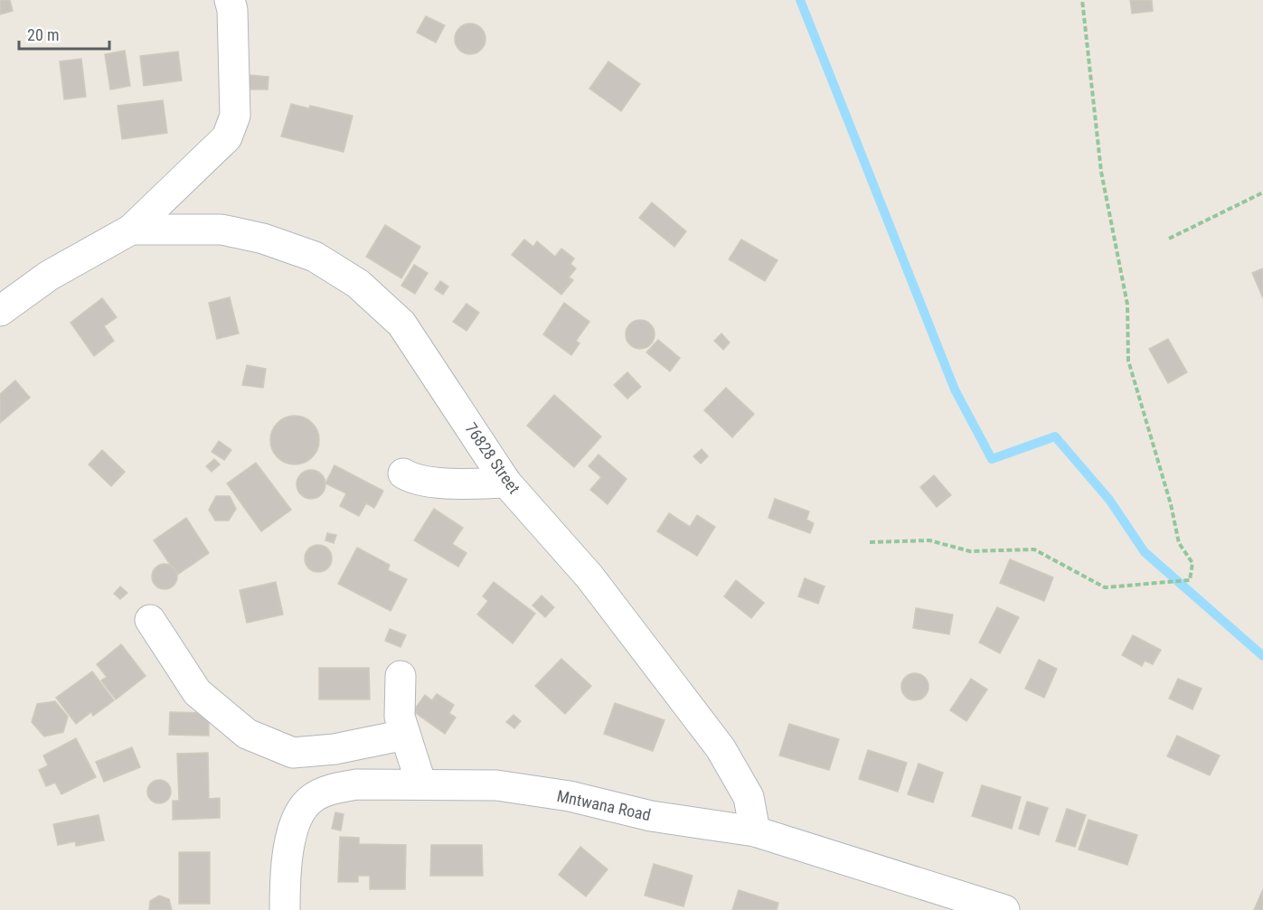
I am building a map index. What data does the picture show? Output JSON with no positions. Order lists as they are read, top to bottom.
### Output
{
  "streets": {
    "street": ["76828 Street", "Mntwana Road"]
  },
  "crossings": [
    ["76828 Street", "Mntwana Road"]
  ],
  "scale_bar": "20 m"
}
